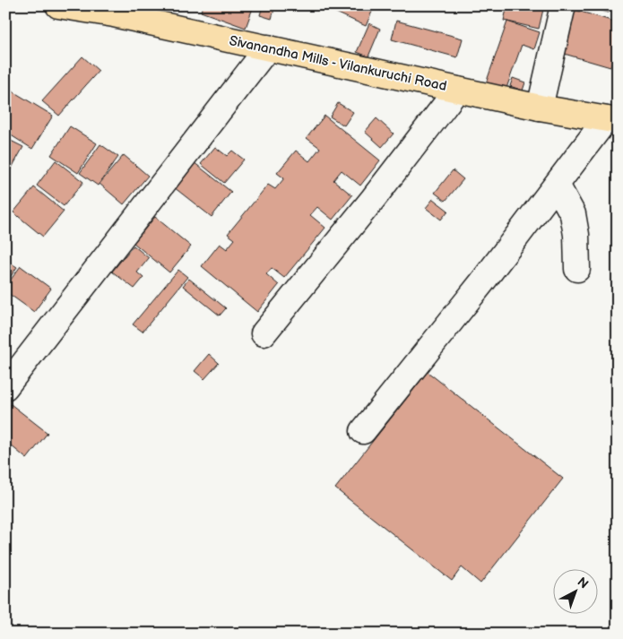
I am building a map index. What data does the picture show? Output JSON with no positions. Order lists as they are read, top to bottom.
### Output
{
  "streets": {
    "main road": ["Sivanandha Mills - Vilankuruchi Road"]
  },
  "north": "top right"
}
